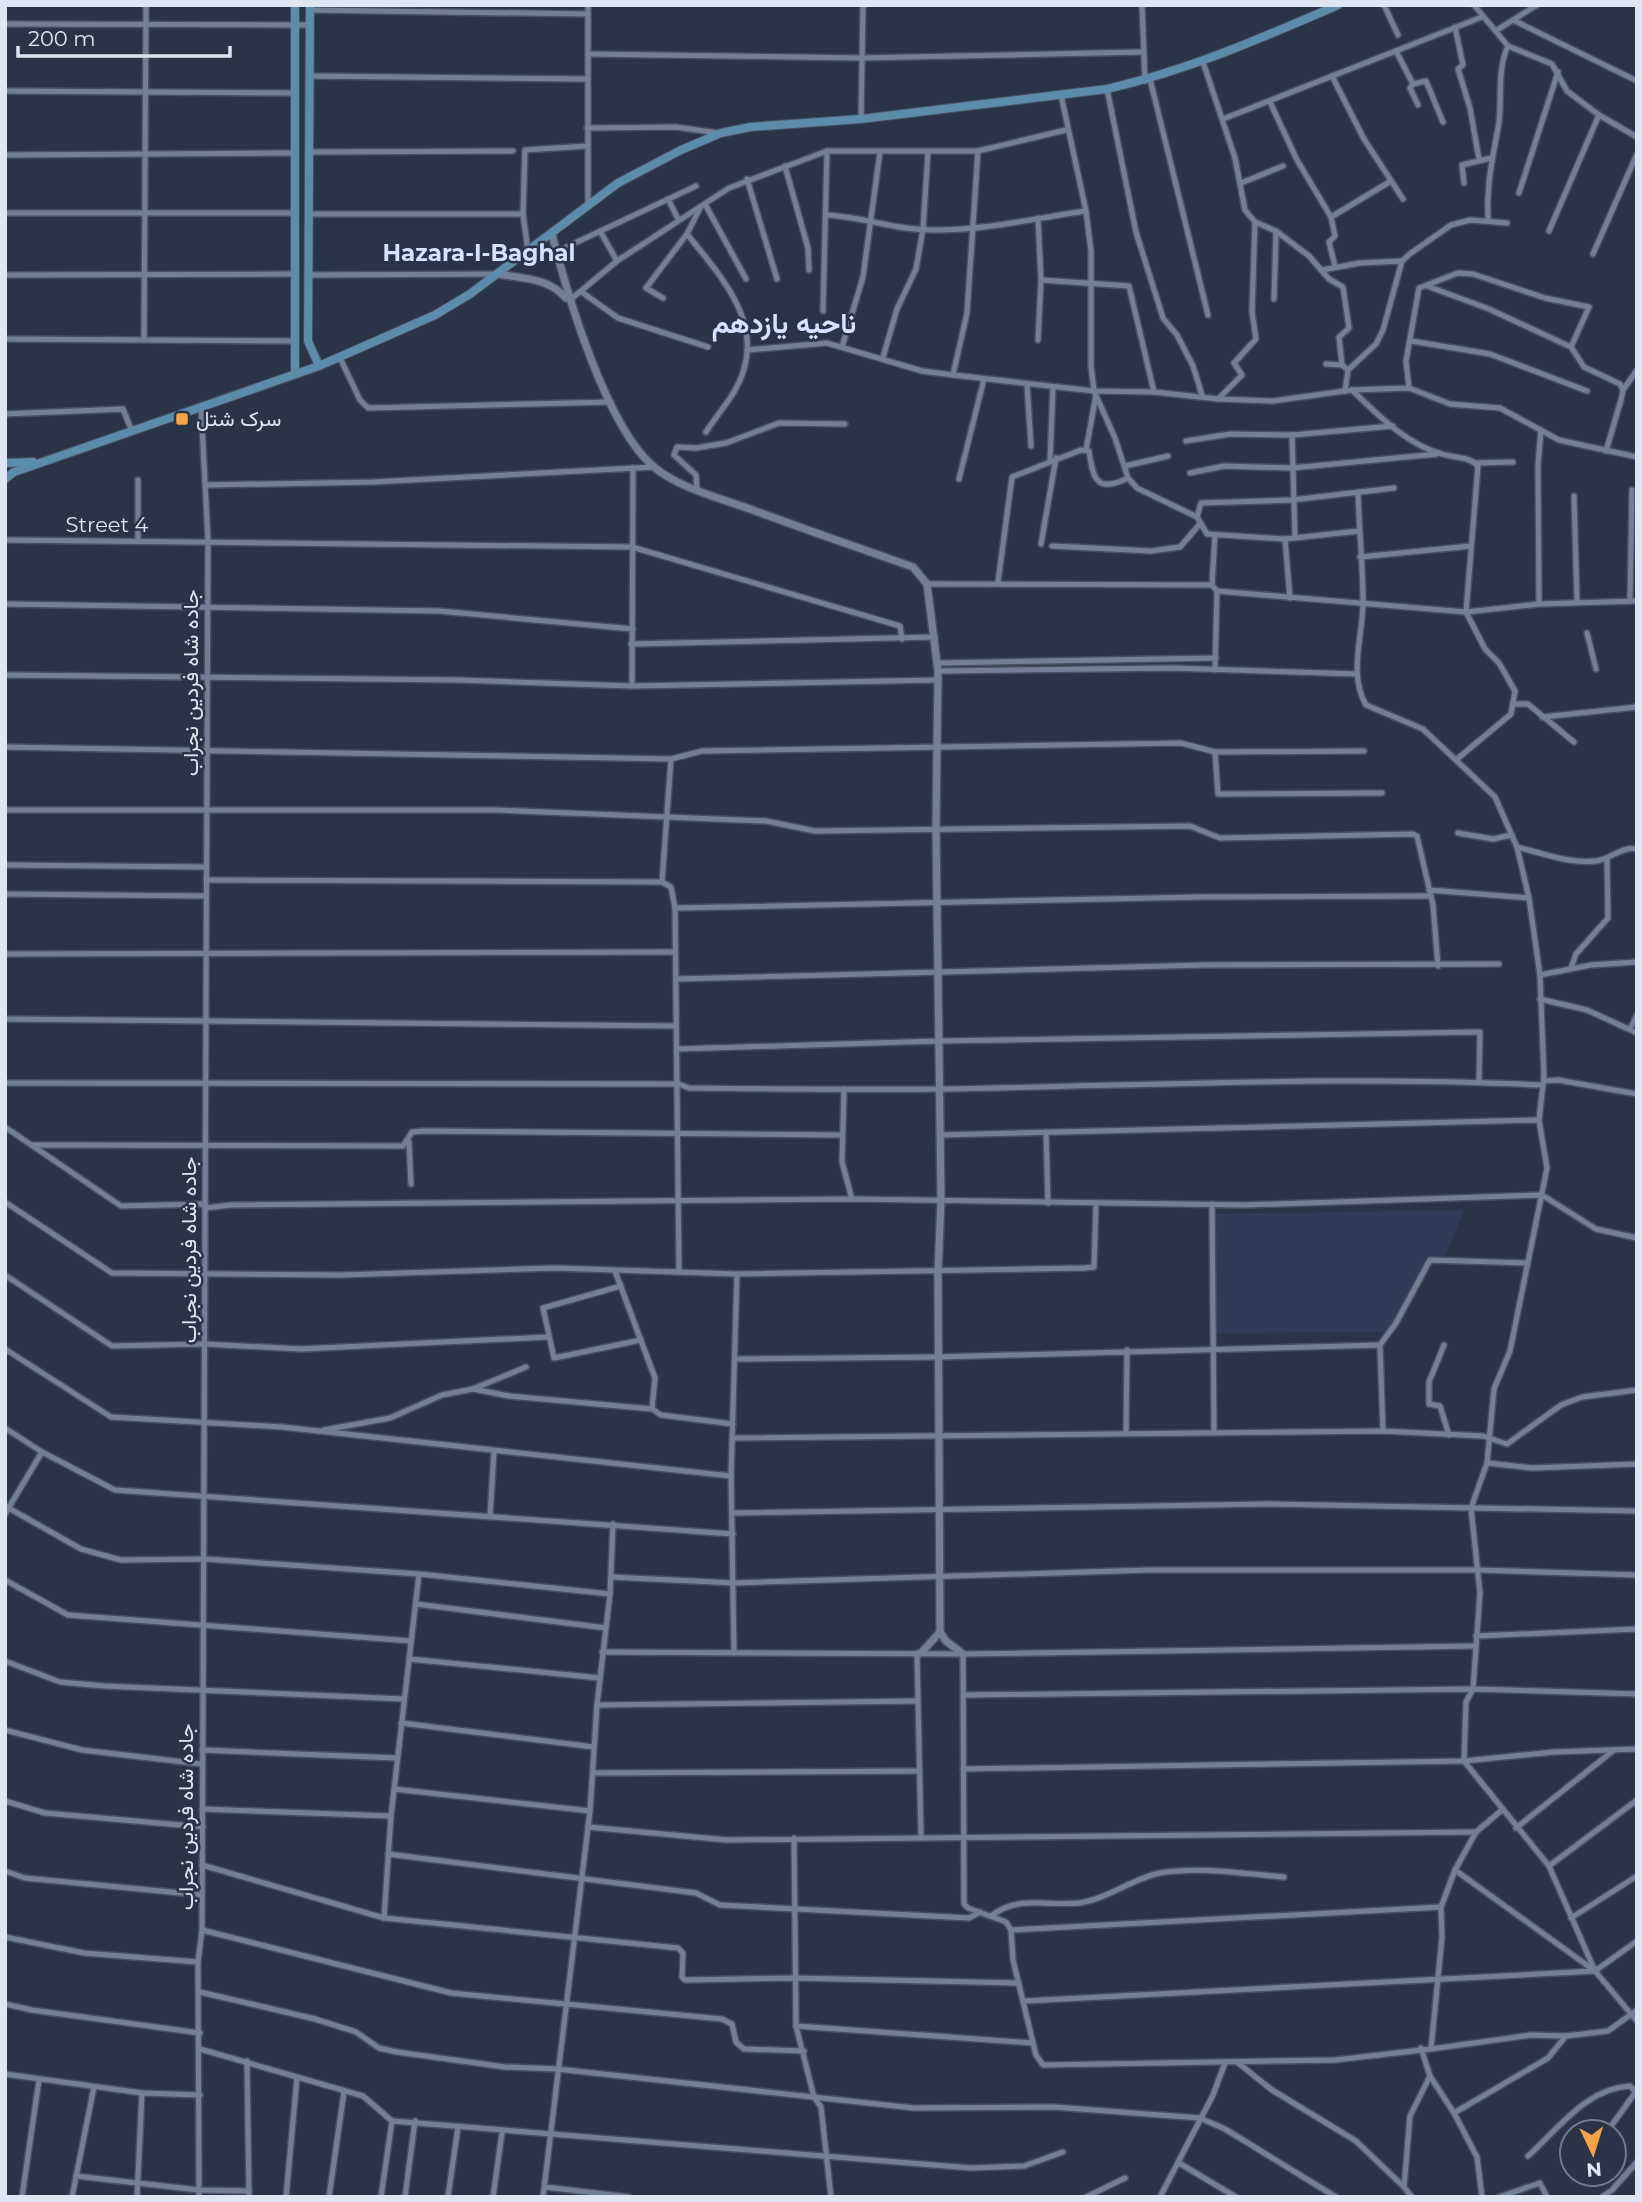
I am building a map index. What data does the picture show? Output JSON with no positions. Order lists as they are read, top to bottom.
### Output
{
  "streets": {
    "street": ["Street 4", "جاده شاه فردین نجراب"]
  },
  "crossings": [
    ["Street 4", "جاده شاه فردین نجراب"]
  ],
  "districts": ["Hazara-I-Baghal", "ناحیه یازدهم"],
  "places": {
    "transit": ["سرک شتل"]
  },
  "scale_bar": "200 m",
  "north": "bottom"
}
